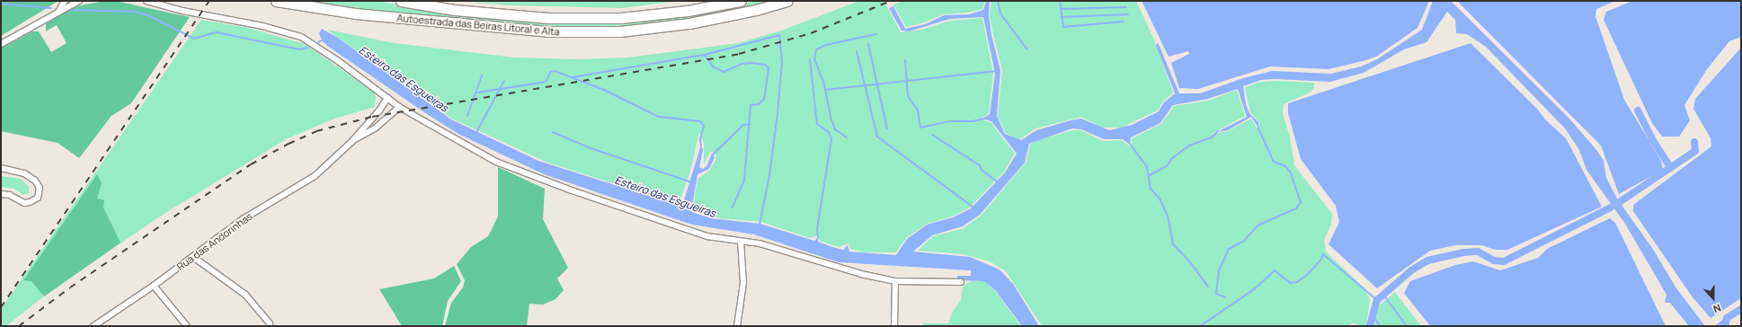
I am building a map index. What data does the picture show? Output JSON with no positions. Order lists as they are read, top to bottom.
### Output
{
  "streets": {
    "highway": ["Autoestrada das Beiras Litoral e Alta"],
    "street": ["Rua das Andorinhas"]
  },
  "water": ["Esteiro das Esgueiras"],
  "north": "bottom"
}
